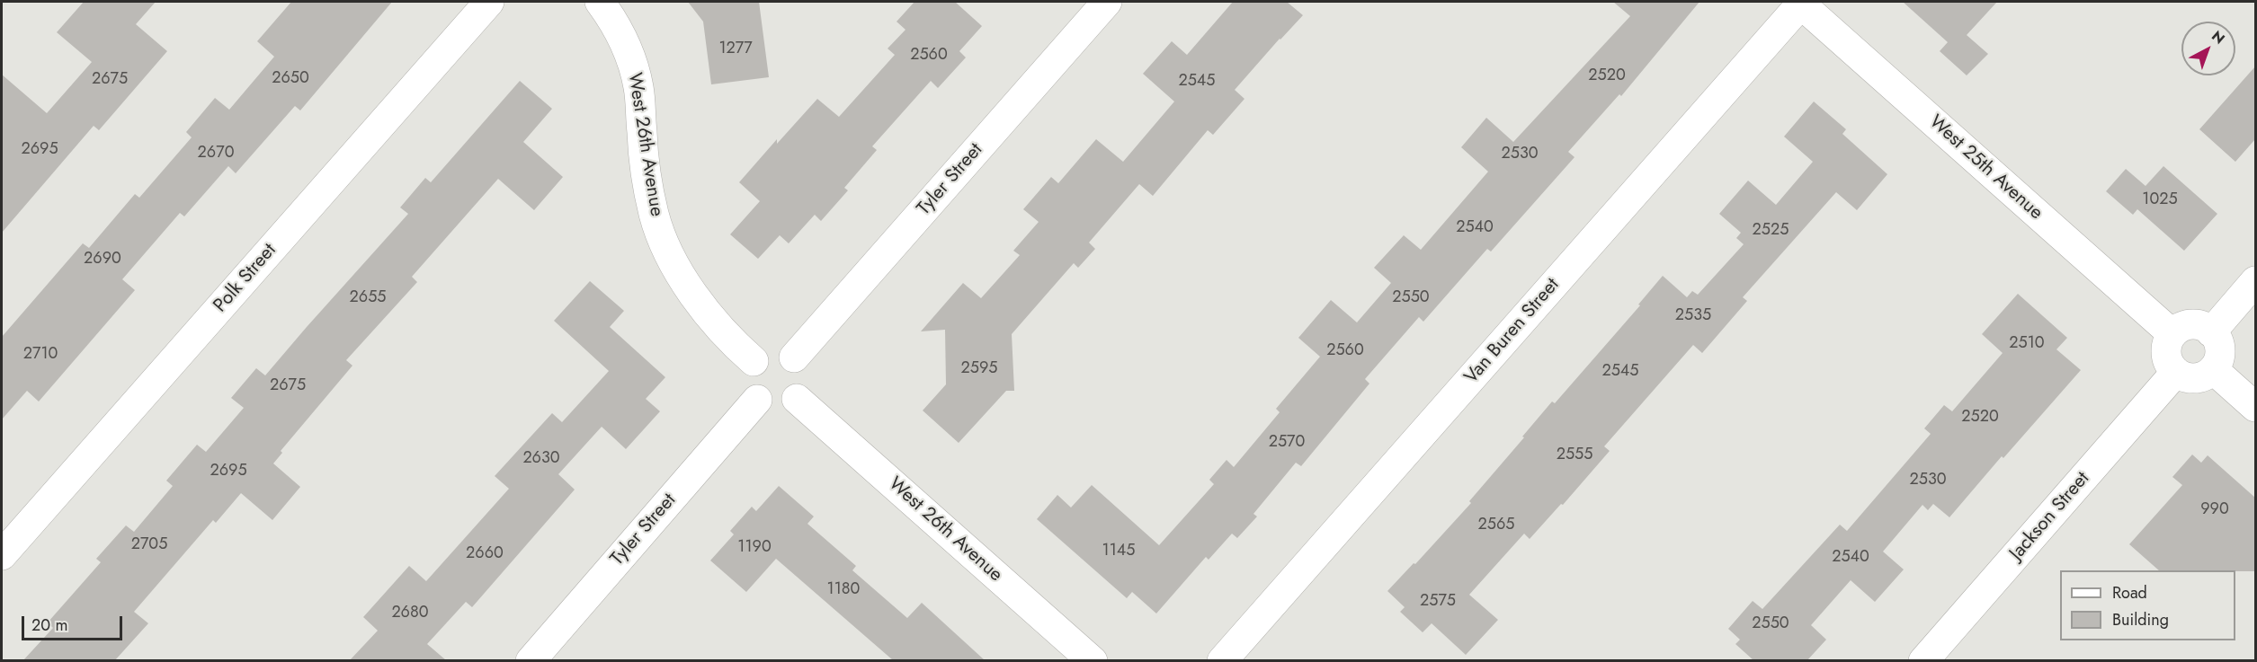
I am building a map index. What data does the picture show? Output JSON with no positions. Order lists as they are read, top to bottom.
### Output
{
  "streets": {
    "street": [
      "West 26th Avenue",
      "West 25th Avenue",
      "Tyler Street",
      "Polk Street",
      "Van Buren Street",
      "Jackson Street"
    ]
  },
  "crossings": [
    ["West 26th Avenue", "Tyler Street"],
    ["West 25th Avenue", "Van Buren Street"],
    ["West 25th Avenue", "Jackson Street"]
  ],
  "house_numbers": [
    "1277",
    "2560",
    "2520",
    "2650",
    "2675",
    "2545",
    "2695",
    "2670",
    "2530",
    "1025",
    "2540",
    "2525",
    "2690",
    "2655",
    "2550",
    "2535",
    "2510",
    "2560",
    "2710",
    "2595",
    "2545",
    "2675",
    "2520",
    "2570",
    "2555",
    "2630",
    "2695",
    "2530",
    "990",
    "2565",
    "2705",
    "1190",
    "1145",
    "2660",
    "2540",
    "1180",
    "2575",
    "2680",
    "2550"
  ],
  "legend": ["Road", "Building"],
  "scale_bar": "20 m",
  "north": "top right"
}
